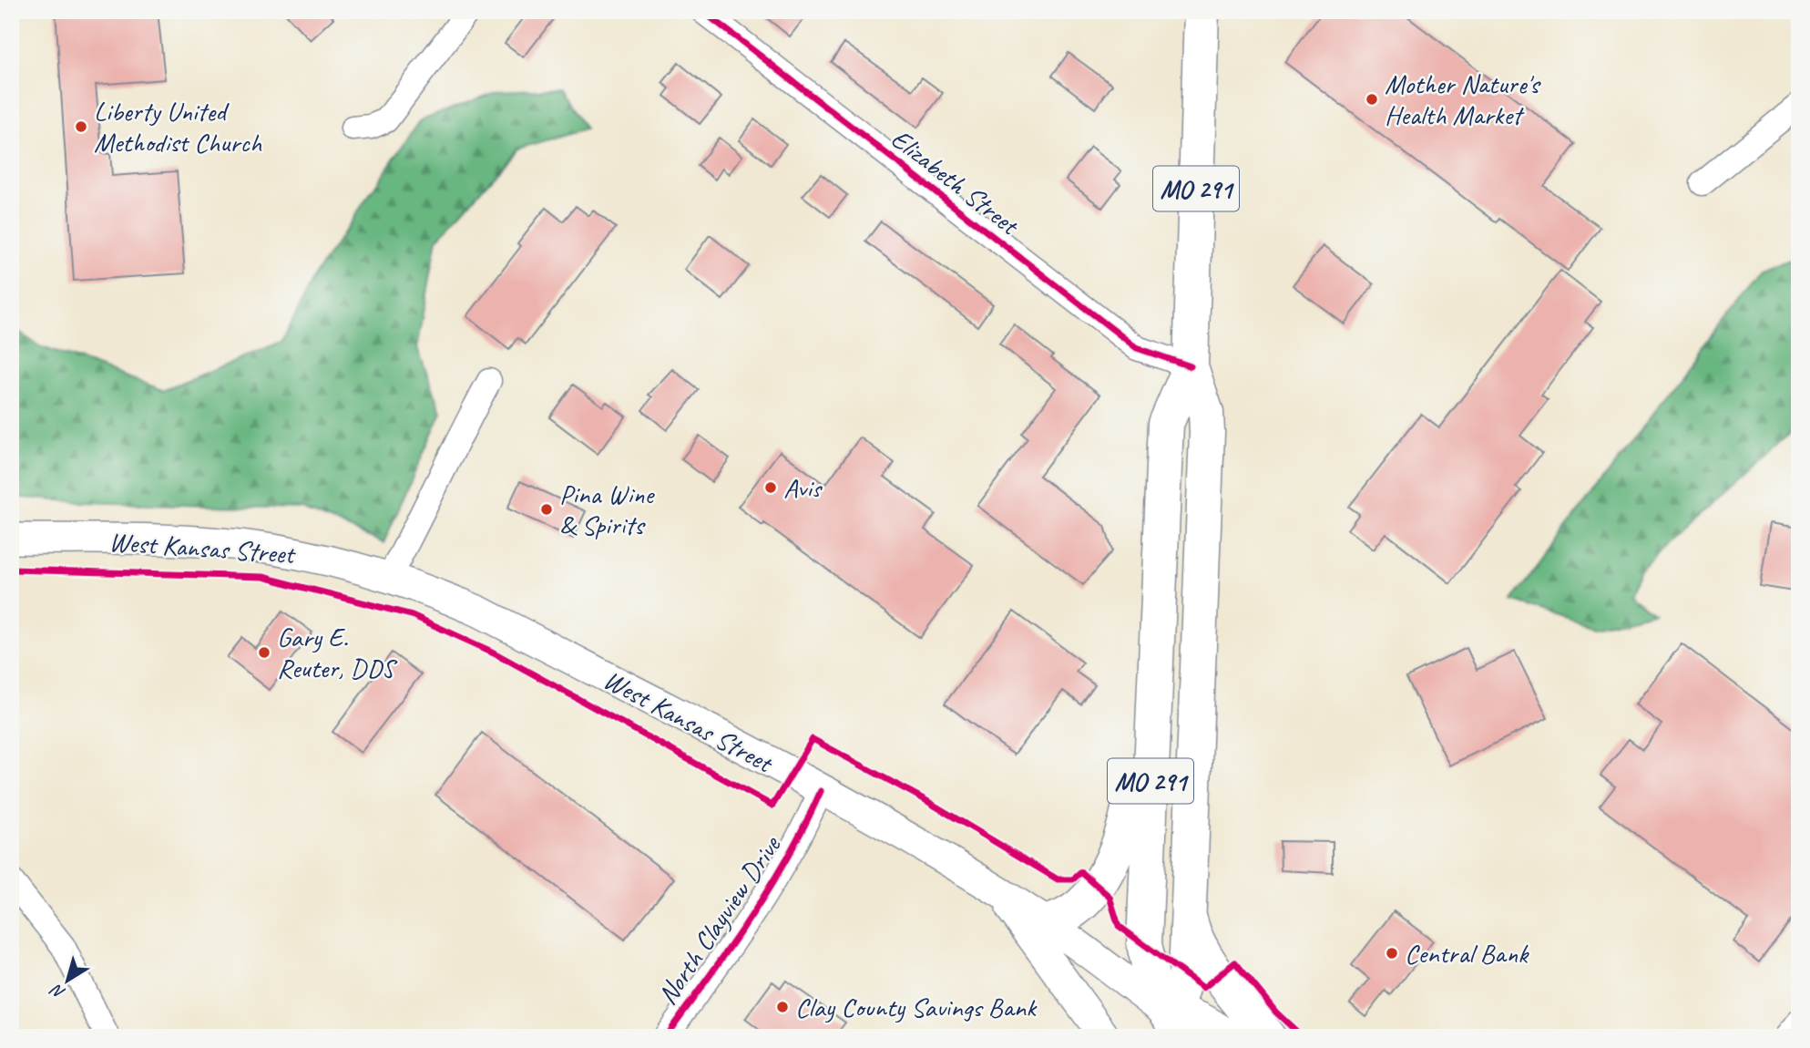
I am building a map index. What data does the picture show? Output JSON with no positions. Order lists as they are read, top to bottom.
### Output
{
  "streets": {
    "highway": ["MO 291", "West Kansas Street"],
    "street": ["Elizabeth Street", "North Clayview Drive"]
  },
  "crossings": [
    ["Elizabeth Street", "MO 291"],
    ["MO 291", "West Kansas Street"],
    ["West Kansas Street", "North Clayview Drive"]
  ],
  "places": [
    "Mother Nature's Health Market",
    "Liberty United Methodist Church",
    "Avis",
    "Pina Wine & Spirits",
    "Gary E. Reuter, DDS",
    "Central Bank",
    "Clay County Savings Bank"
  ],
  "north": "bottom left"
}
